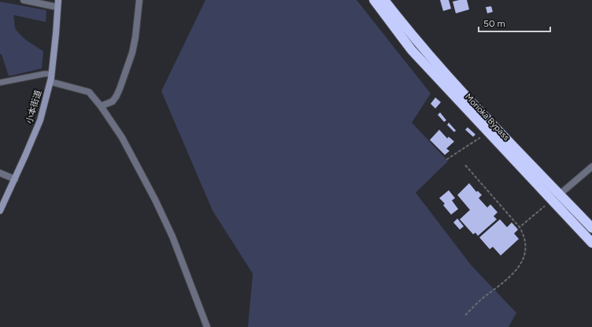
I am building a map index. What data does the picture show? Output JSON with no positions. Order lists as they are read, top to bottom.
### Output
{
  "streets": {
    "highway": ["Morioka Bypass"],
    "street": ["小本街道"]
  },
  "scale_bar": "50 m"
}
